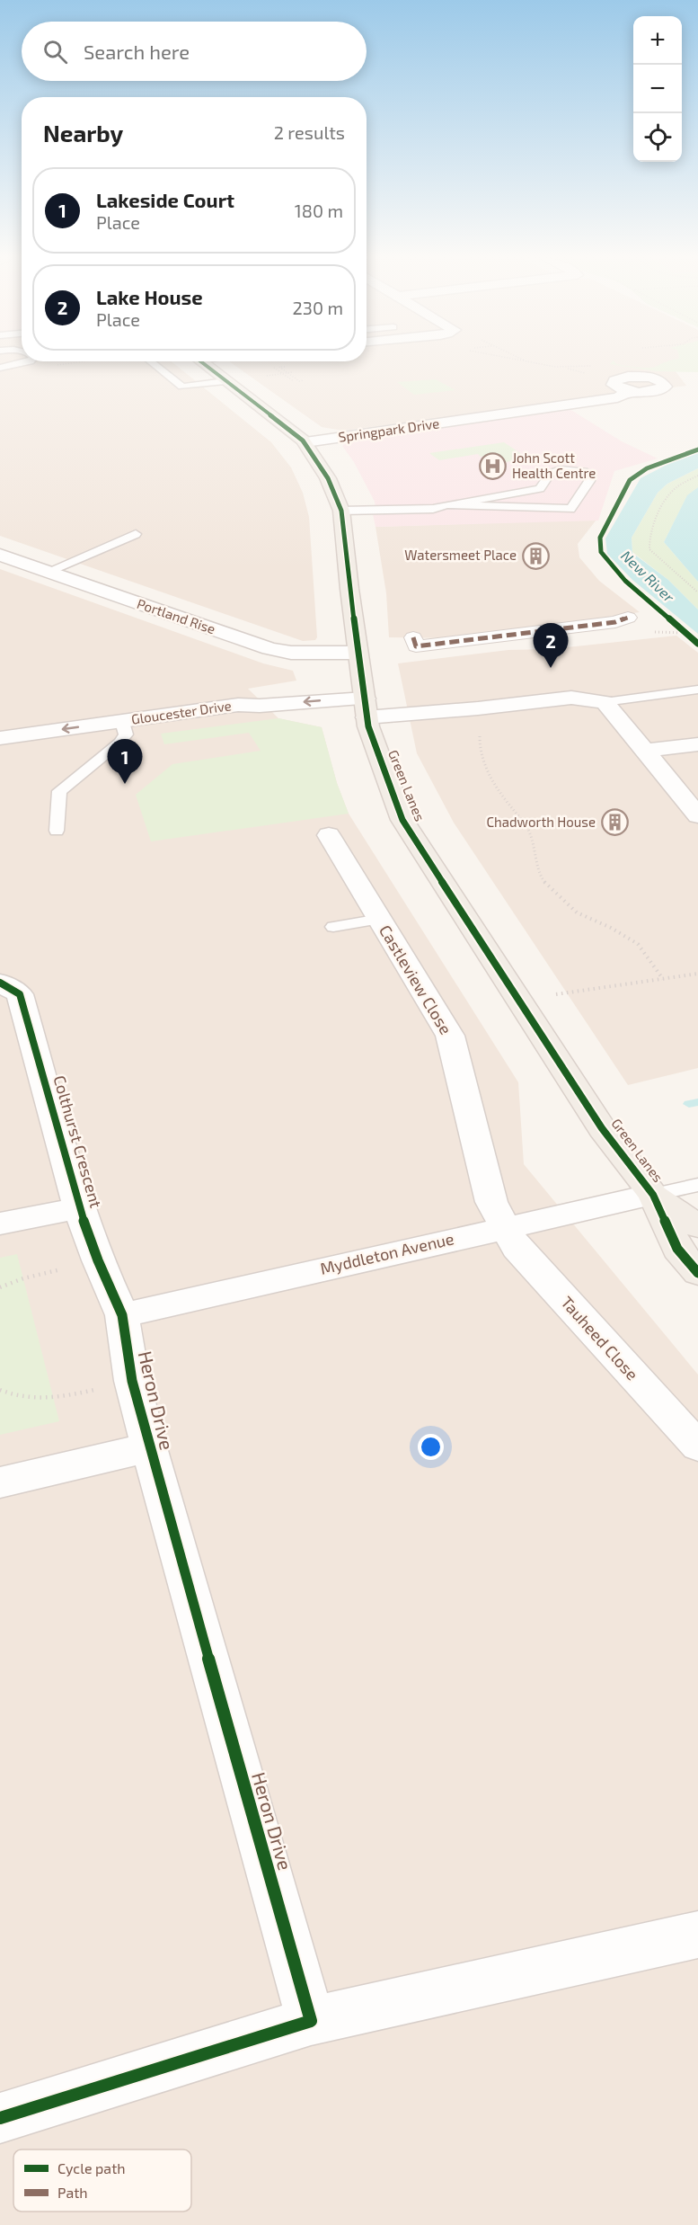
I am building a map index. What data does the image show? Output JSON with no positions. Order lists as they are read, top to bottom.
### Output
{
  "streets": {
    "main road": ["Green Lanes"],
    "street": [
      "Springpark Drive",
      "Portland Rise",
      "Gloucester Drive",
      "Castleview Close",
      "Colthurst Crescent",
      "Myddleton Avenue",
      "Tauheed Close",
      "Heron Drive"
    ]
  },
  "crossings": [
    ["Springpark Drive", "Green Lanes"],
    ["Portland Rise", "Green Lanes"],
    ["Gloucester Drive", "Green Lanes"],
    ["Green Lanes", "Myddleton Avenue"],
    ["Castleview Close", "Myddleton Avenue"],
    ["Castleview Close", "Tauheed Close"],
    ["Colthurst Crescent", "Myddleton Avenue"],
    ["Colthurst Crescent", "Heron Drive"],
    ["Myddleton Avenue", "Tauheed Close"],
    ["Myddleton Avenue", "Heron Drive"]
  ],
  "one_way": ["Gloucester Drive"],
  "water": ["New River"],
  "places": {
    "hospital": ["John Scott Health Centre"],
    "building": ["Watersmeet Place", "Chadworth House"]
  },
  "legend": ["Cycle path", "Path"],
  "page": {
    "map_buttons": ["+", "−"],
    "search": "Search here",
    "heading": ["Nearby", "2 results"],
    "list": [
      {
        "mark": "1",
        "name": "Lakeside Court",
        "note": "Place",
        "value": "180 m"
      },
      {
        "mark": "2",
        "name": "Lake House",
        "note": "Place",
        "value": "230 m"
      }
    ],
    "pins": ["2", "1"]
  }
}
